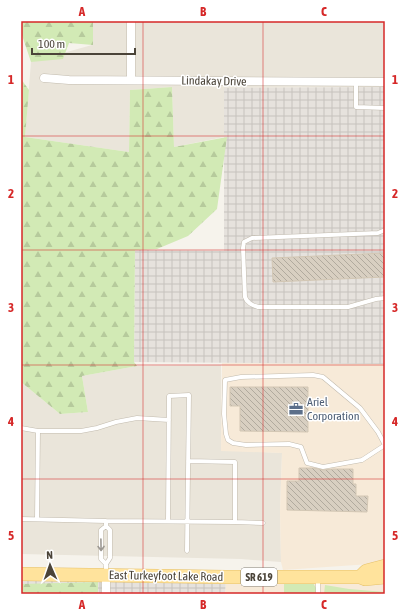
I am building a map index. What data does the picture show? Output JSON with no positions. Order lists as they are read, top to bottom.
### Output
{
  "streets": {
    "main road": ["East Turkeyfoot Lake Road", "SR 619"],
    "street": ["Lindakay Drive"]
  },
  "places": {
    "office": ["Ariel Corporation"]
  },
  "scale_bar": "100 m",
  "north": "top",
  "grid": {
    "columns": ["A", "B", "C"],
    "rows": [
      "1",
      "2",
      "3",
      "4",
      "5"
    ]
  }
}
